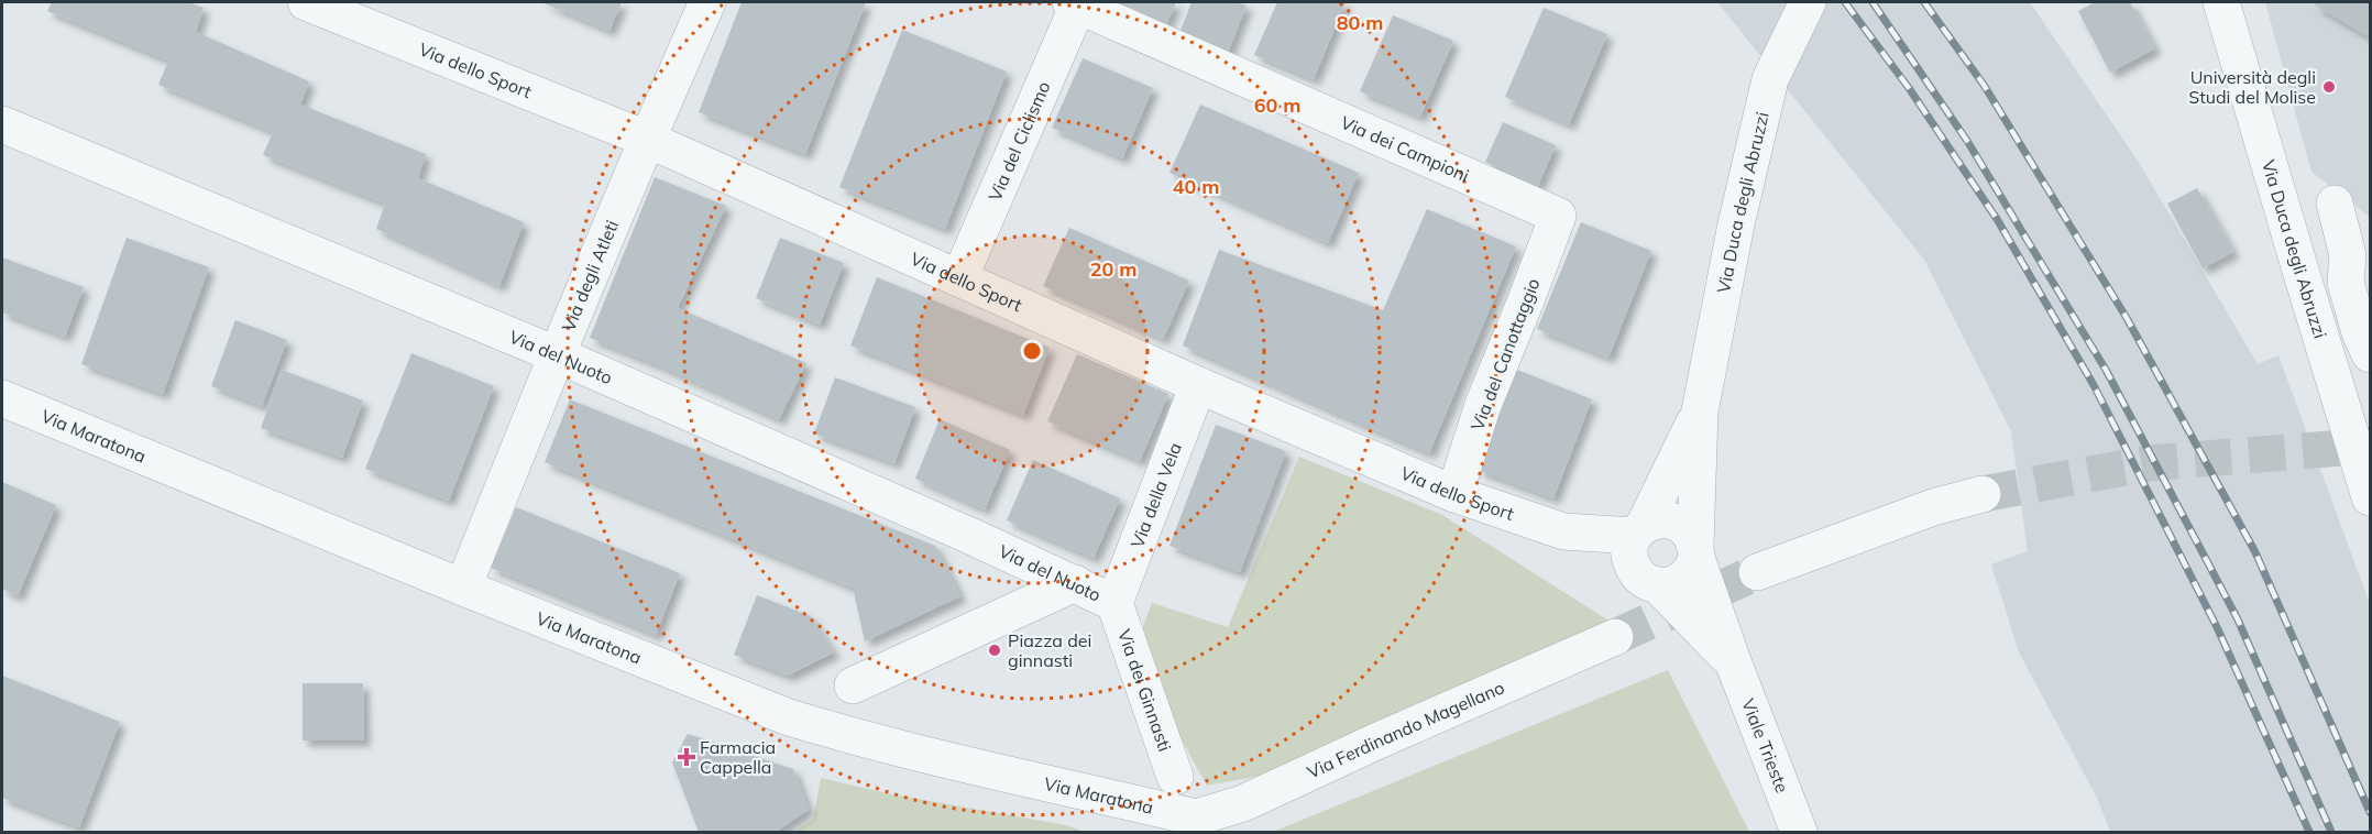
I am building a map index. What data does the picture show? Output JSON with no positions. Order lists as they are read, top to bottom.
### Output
{
  "streets": {
    "street": [
      "Via dello Sport",
      "Via del Ciclismo",
      "Via dei Campioni",
      "Via Duca degli Abruzzi",
      "Via degli Atleti",
      "Via del Canottaggio",
      "Via del Nuoto",
      "Via Maratona",
      "Via della Vela",
      "Via dei Ginnasti",
      "Via Ferdinando Magellano",
      "Viale Trieste"
    ]
  },
  "crossings": [
    ["Via dello Sport", "Via del Ciclismo"],
    ["Via dello Sport", "Via Duca degli Abruzzi"],
    ["Via dello Sport", "Via degli Atleti"],
    ["Via dello Sport", "Via del Canottaggio"],
    ["Via dello Sport", "Via della Vela"],
    ["Via dello Sport", "Viale Trieste"],
    ["Via del Ciclismo", "Via dei Campioni"],
    ["Via dei Campioni", "Via del Canottaggio"],
    ["Via Duca degli Abruzzi", "Viale Trieste"],
    ["Via degli Atleti", "Via del Nuoto"],
    ["Via degli Atleti", "Via Maratona"],
    ["Via del Nuoto", "Via della Vela"],
    ["Via del Nuoto", "Via dei Ginnasti"],
    ["Via Maratona", "Via Ferdinando Magellano"],
    ["Via della Vela", "Via dei Ginnasti"]
  ],
  "places": {
    "other": ["Università degli Studi del Molise", "Piazza dei ginnasti"],
    "health": ["Farmacia Cappella"]
  },
  "rings": [
    "80 m",
    "60 m",
    "40 m",
    "20 m"
  ]
}
